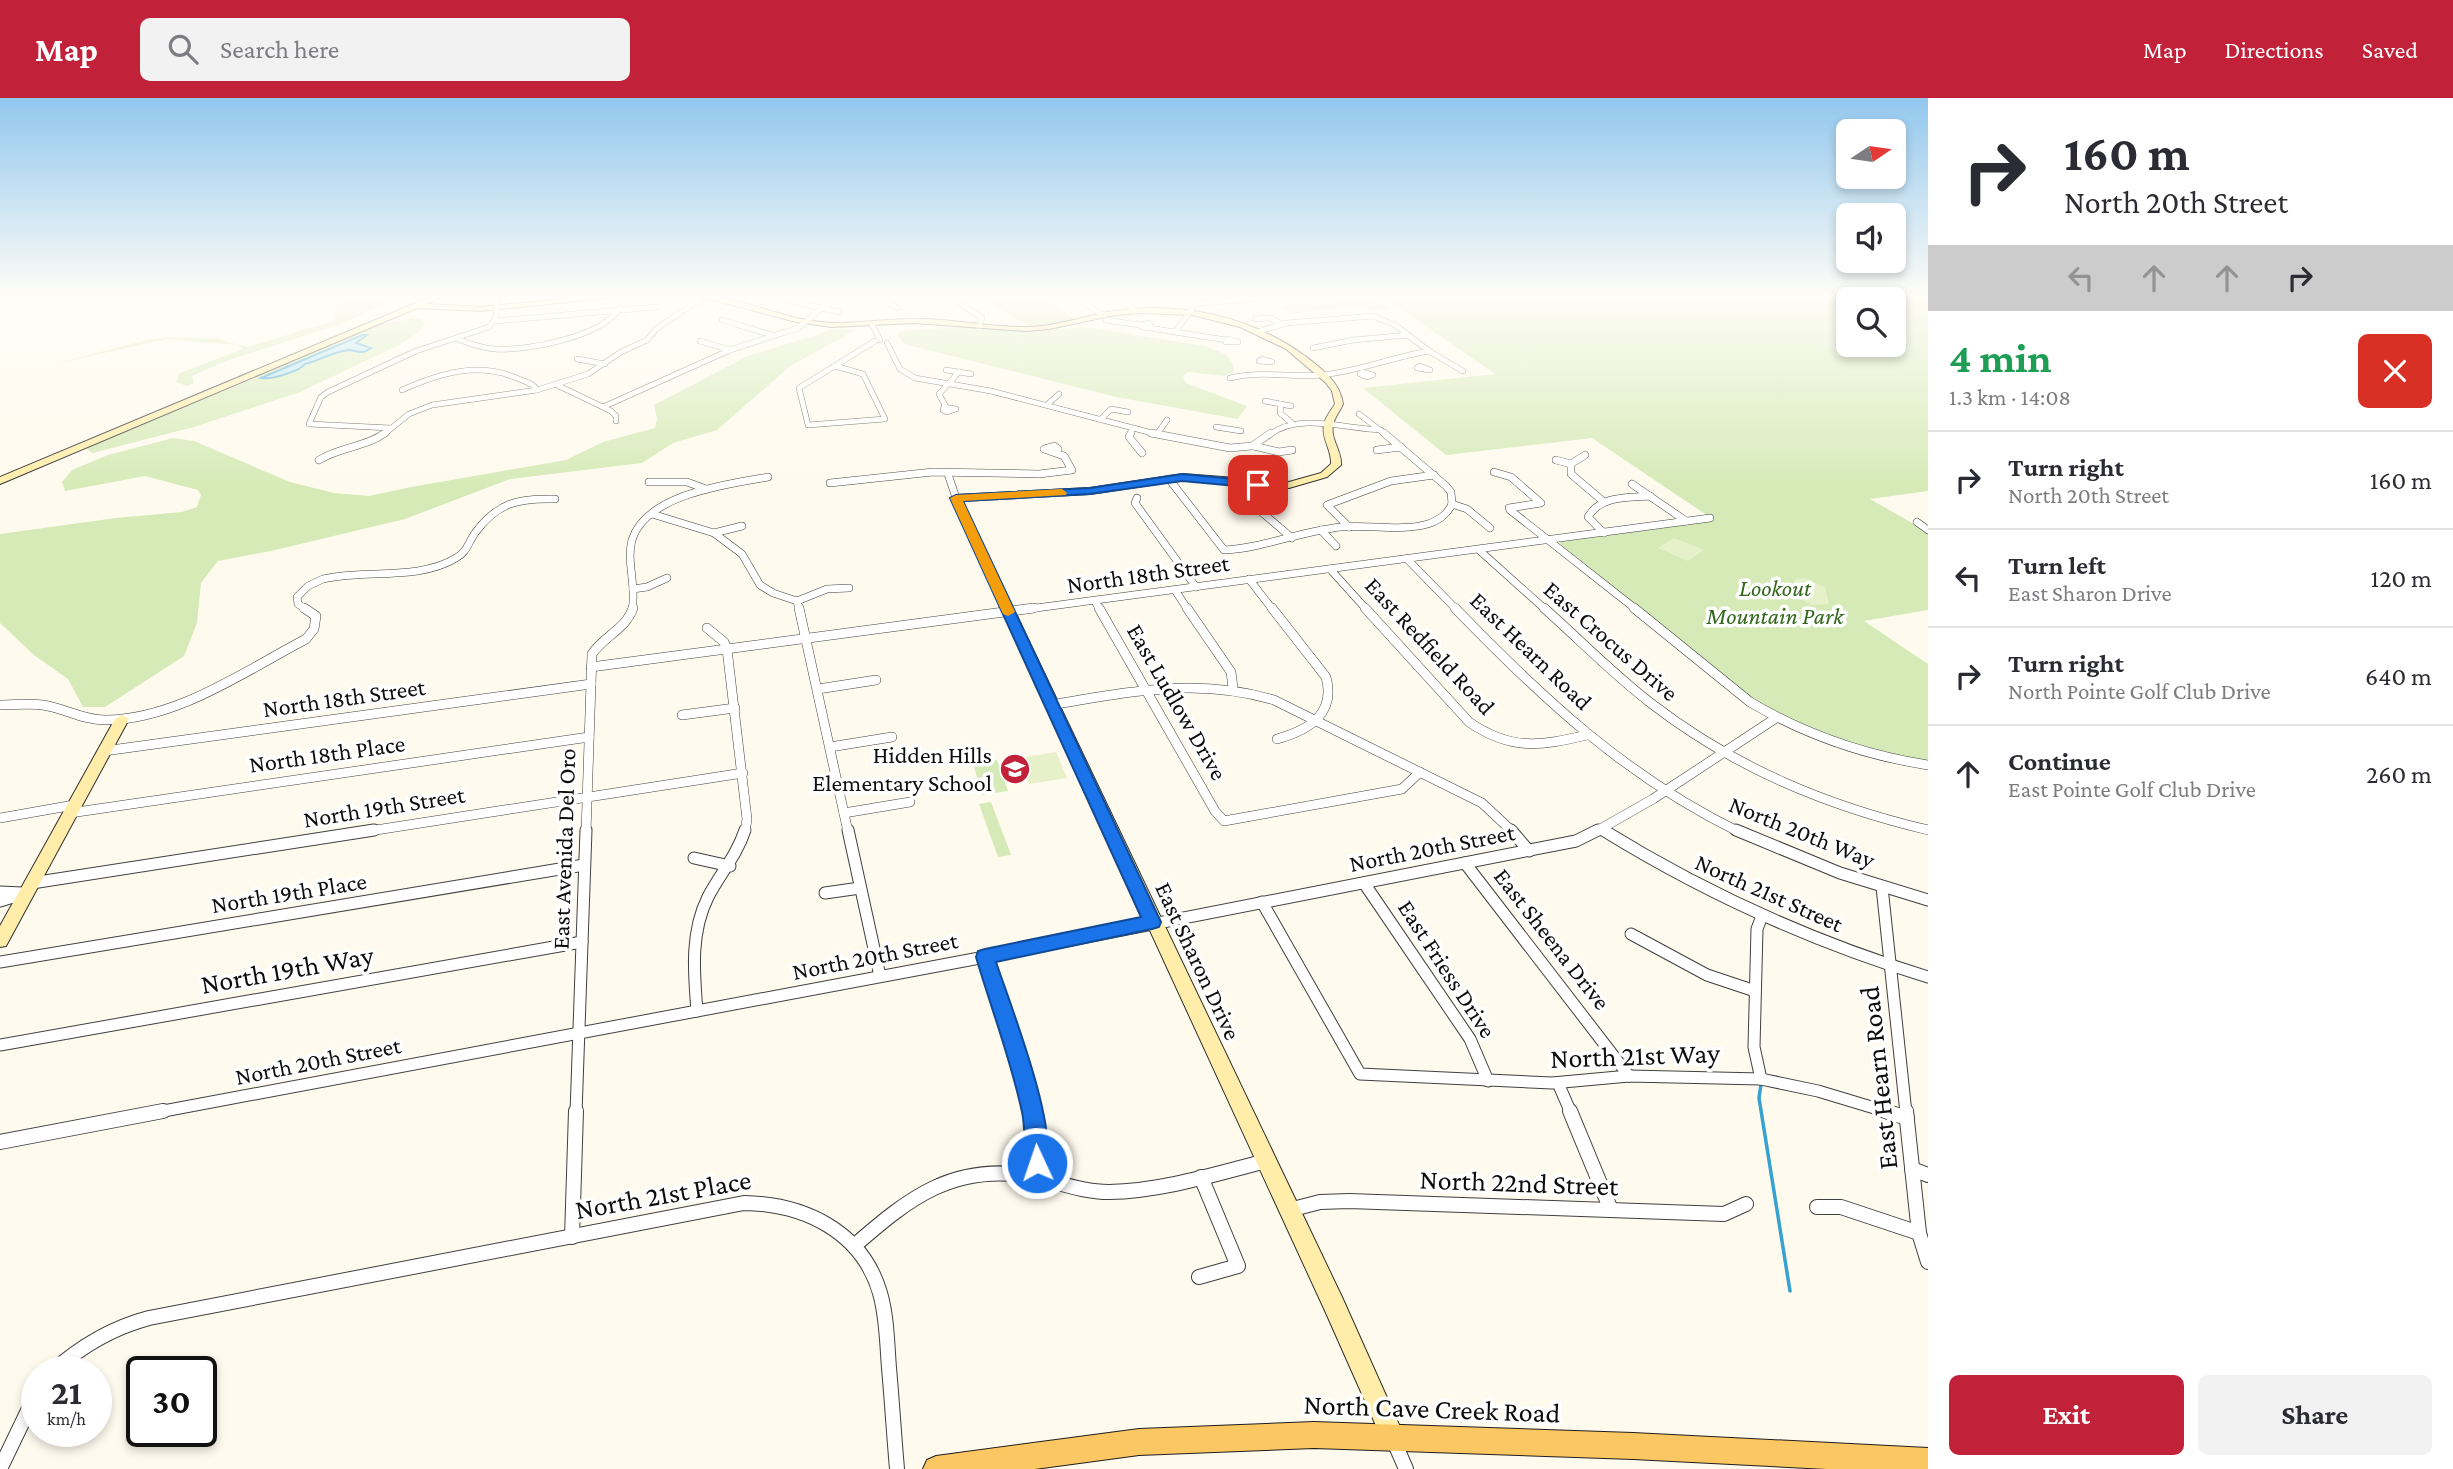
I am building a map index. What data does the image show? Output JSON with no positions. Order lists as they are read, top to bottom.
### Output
{
  "streets": {
    "main road": ["North Cave Creek Road"],
    "street": [
      "North 18th Street",
      "East Crocus Drive",
      "East Redfield Road",
      "East Hearn Road",
      "East Ludlow Drive",
      "North 18th Place",
      "North 19th Street",
      "North 20th Way",
      "North 20th Street",
      "East Avenida Del Oro",
      "North 19th Place",
      "North 21st Street",
      "East Sheena Drive",
      "East Sharon Drive",
      "North 19th Way",
      "East Friess Drive",
      "North 21st Way",
      "North 22nd Street",
      "North 21st Place"
    ]
  },
  "crossings": [
    ["North 18th Street", "East Crocus Drive"],
    ["North 18th Street", "East Redfield Road"],
    ["North 18th Street", "East Hearn Road"],
    ["North 18th Street", "East Ludlow Drive"],
    ["North 18th Street", "East Avenida Del Oro"],
    ["North 18th Street", "East Sharon Drive"],
    ["East Crocus Drive", "North 20th Street"],
    ["East Redfield Road", "East Hearn Road"],
    ["East Hearn Road", "North 20th Way"],
    ["East Hearn Road", "North 20th Street"],
    ["East Hearn Road", "North 21st Street"],
    ["East Hearn Road", "North 21st Way"],
    ["East Ludlow Drive", "East Sheena Drive"],
    ["North 18th Place", "East Avenida Del Oro"],
    ["North 19th Street", "East Avenida Del Oro"],
    ["North 20th Way", "North 20th Street"],
    ["North 20th Street", "East Avenida Del Oro"],
    ["North 20th Street", "North 21st Street"],
    ["North 20th Street", "East Sheena Drive"],
    ["North 20th Street", "East Sharon Drive"],
    ["North 20th Street", "East Friess Drive"],
    ["North 20th Street", "North 21st Way"],
    ["East Avenida Del Oro", "North 19th Place"],
    ["East Avenida Del Oro", "North 19th Way"],
    ["East Avenida Del Oro", "North 21st Place"],
    ["East Sheena Drive", "North 21st Way"],
    ["East Sharon Drive", "North 22nd Street"],
    ["East Sharon Drive", "North Cave Creek Road"],
    ["East Friess Drive", "North 21st Way"]
  ],
  "parks": ["Lookout Mountain Park"],
  "places": {
    "school or university": ["Hidden Hills Elementary School"]
  },
  "north": "right",
  "page": {
    "header": "Map",
    "search": "Search here",
    "nav": ["Map", "Directions", "Saved"],
    "turn": ["160 m", "North 20th Street"],
    "heading": ["4 min", "1.3 km · 14:08"],
    "list": [
      {
        "name": "Turn right",
        "note": "North 20th Street",
        "value": "160 m"
      },
      {
        "name": "Turn left",
        "note": "East Sharon Drive",
        "value": "120 m"
      },
      {
        "name": "Turn right",
        "note": "North Pointe Golf Club Drive",
        "value": "640 m"
      },
      {
        "name": "Continue",
        "note": "East Pointe Golf Club Drive",
        "value": "260 m"
      }
    ],
    "speed": "21 km/h",
    "limit": "30",
    "buttons": ["Exit", "Share"]
  }
}
